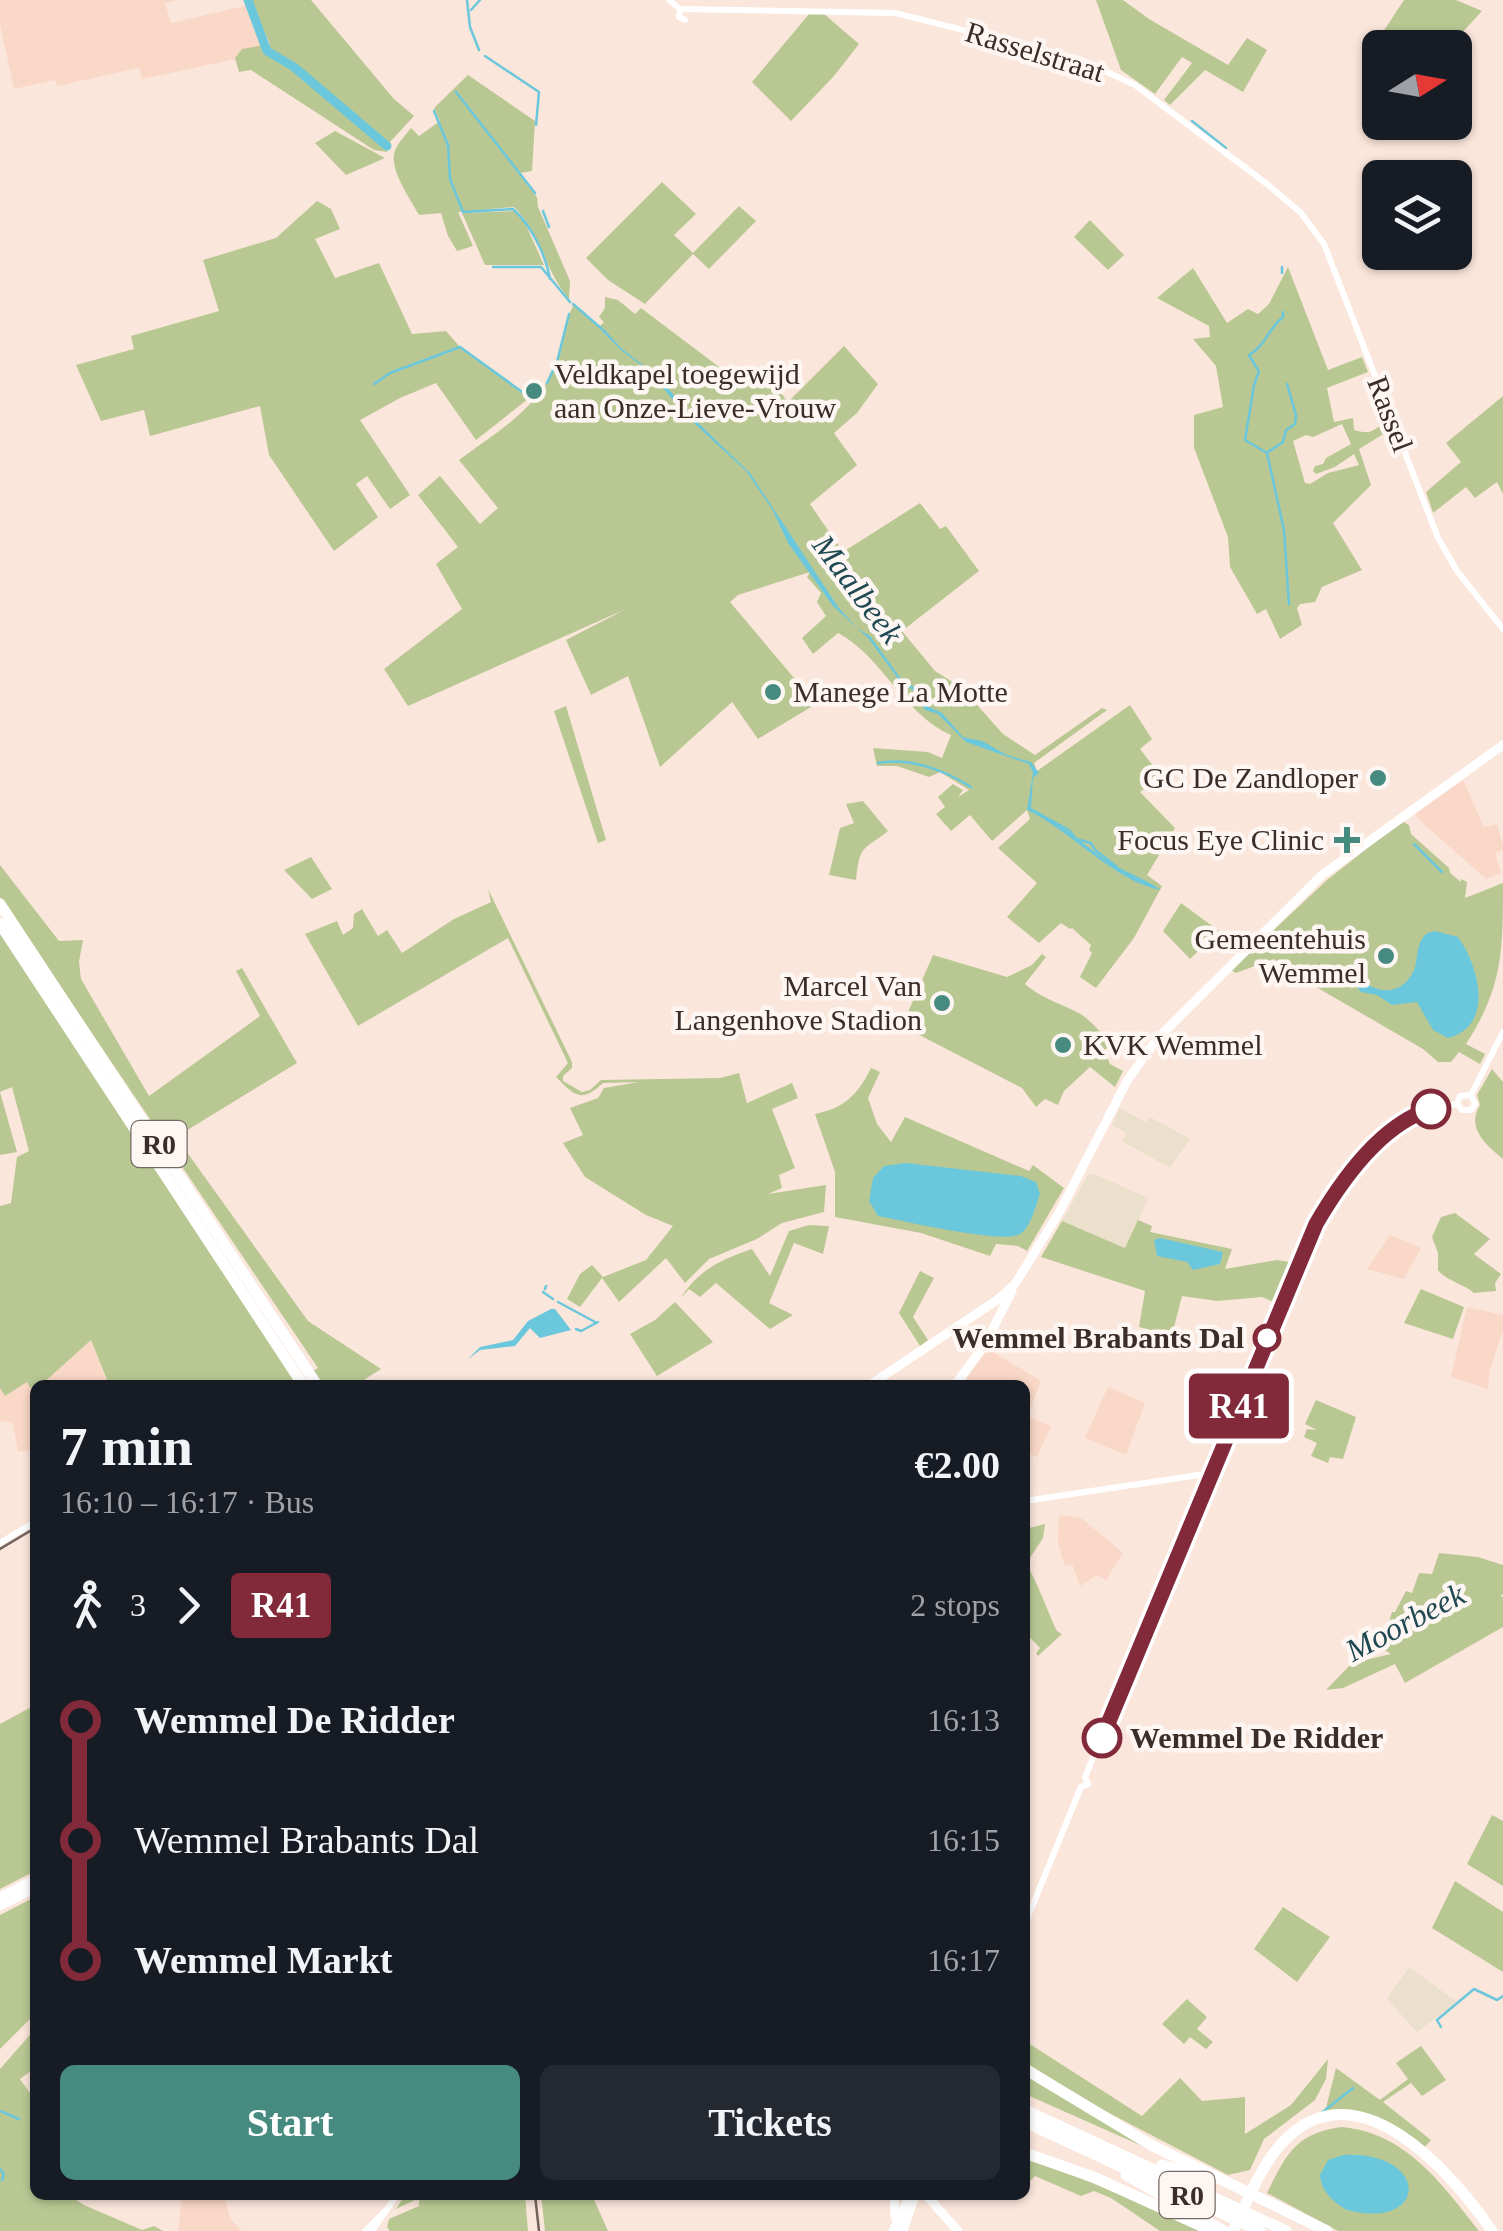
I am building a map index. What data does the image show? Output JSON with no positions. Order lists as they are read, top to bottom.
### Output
{
  "streets": {
    "highway": ["R0"],
    "street": ["Rasselstraat", "Rassel"]
  },
  "crossings": [
    ["Rasselstraat", "Rassel"]
  ],
  "water": ["Maalbeek", "Moorbeek"],
  "places": {
    "other": [
      "Veldkapel toegewijd aan Onze-Lieve-Vrouw",
      "Manege La Motte",
      "GC De Zandloper",
      "Gemeentehuis Wemmel",
      "Marcel Van Langenhove Stadion",
      "KVK Wemmel",
      "Wemmel Brabants Dal",
      "Wemmel De Ridder"
    ],
    "health": ["Focus Eye Clinic"]
  },
  "lines": ["bus line R41"],
  "north": "right",
  "page": {
    "on_map": "R41",
    "heading": ["7 min", "16:10 – 16:17 · Bus", "€2.00"],
    "legs": ["3", "R41", "2 stops"],
    "list": [
      {
        "name": "Wemmel De Ridder",
        "value": "16:13"
      },
      {
        "name": "Wemmel Brabants Dal",
        "value": "16:15"
      },
      {
        "name": "Wemmel Markt",
        "value": "16:17"
      }
    ],
    "buttons": ["Start", "Tickets"]
  }
}
